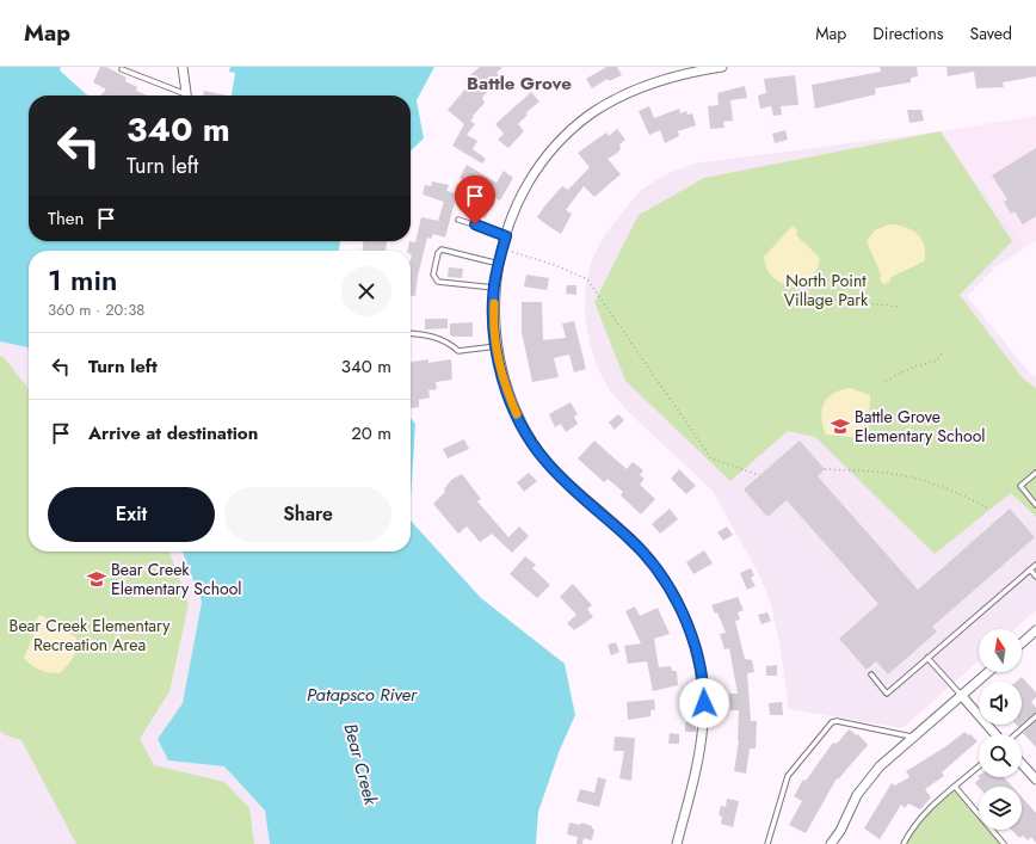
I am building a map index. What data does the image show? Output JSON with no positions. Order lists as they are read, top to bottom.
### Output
{
  "districts": ["Battle Grove"],
  "water": ["Patapsco River", "Bear Creek"],
  "parks": ["North Point Village Park", "Bear Creek Elementary Recreation Area"],
  "places": {
    "school or university": ["Battle Grove Elementary School", "Bear Creek Elementary School"]
  },
  "north": "top",
  "page": {
    "header": "Map",
    "nav": ["Map", "Directions", "Saved"],
    "turn": ["340 m", "Turn left"],
    "then": "Then",
    "heading": ["1 min", "360 m · 20:38"],
    "list": [
      {
        "name": "Turn left",
        "value": "340 m"
      },
      {
        "name": "Arrive at destination",
        "value": "20 m"
      }
    ],
    "buttons": ["Exit", "Share"]
  }
}
